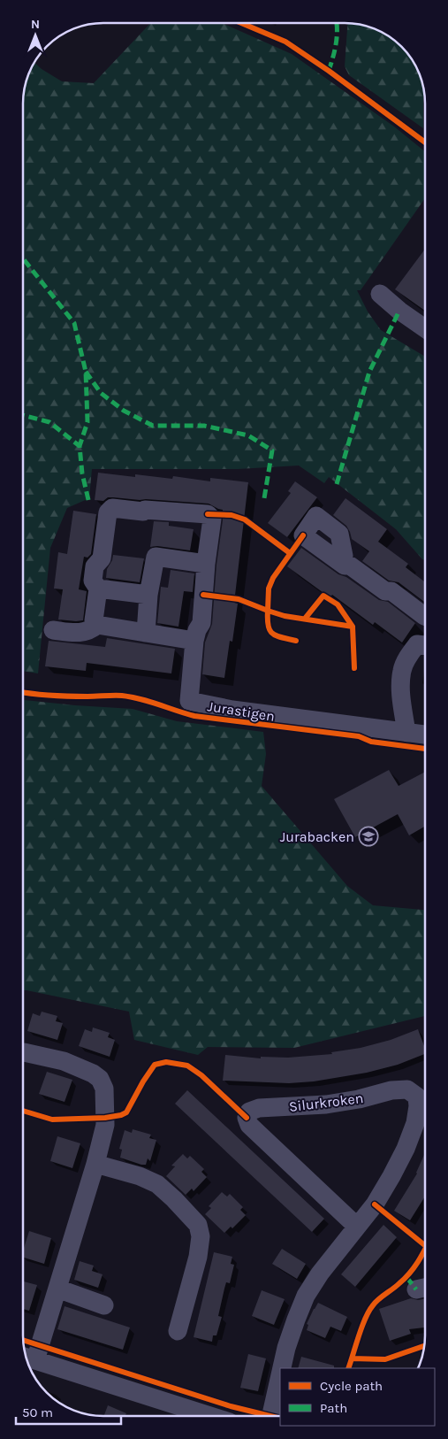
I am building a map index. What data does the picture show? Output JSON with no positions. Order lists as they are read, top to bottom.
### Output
{
  "streets": {
    "street": ["Jurastigen", "Silurkroken"]
  },
  "places": {
    "school or university": ["Jurabacken"]
  },
  "legend": ["Cycle path", "Path"],
  "scale_bar": "50 m",
  "north": "top"
}
